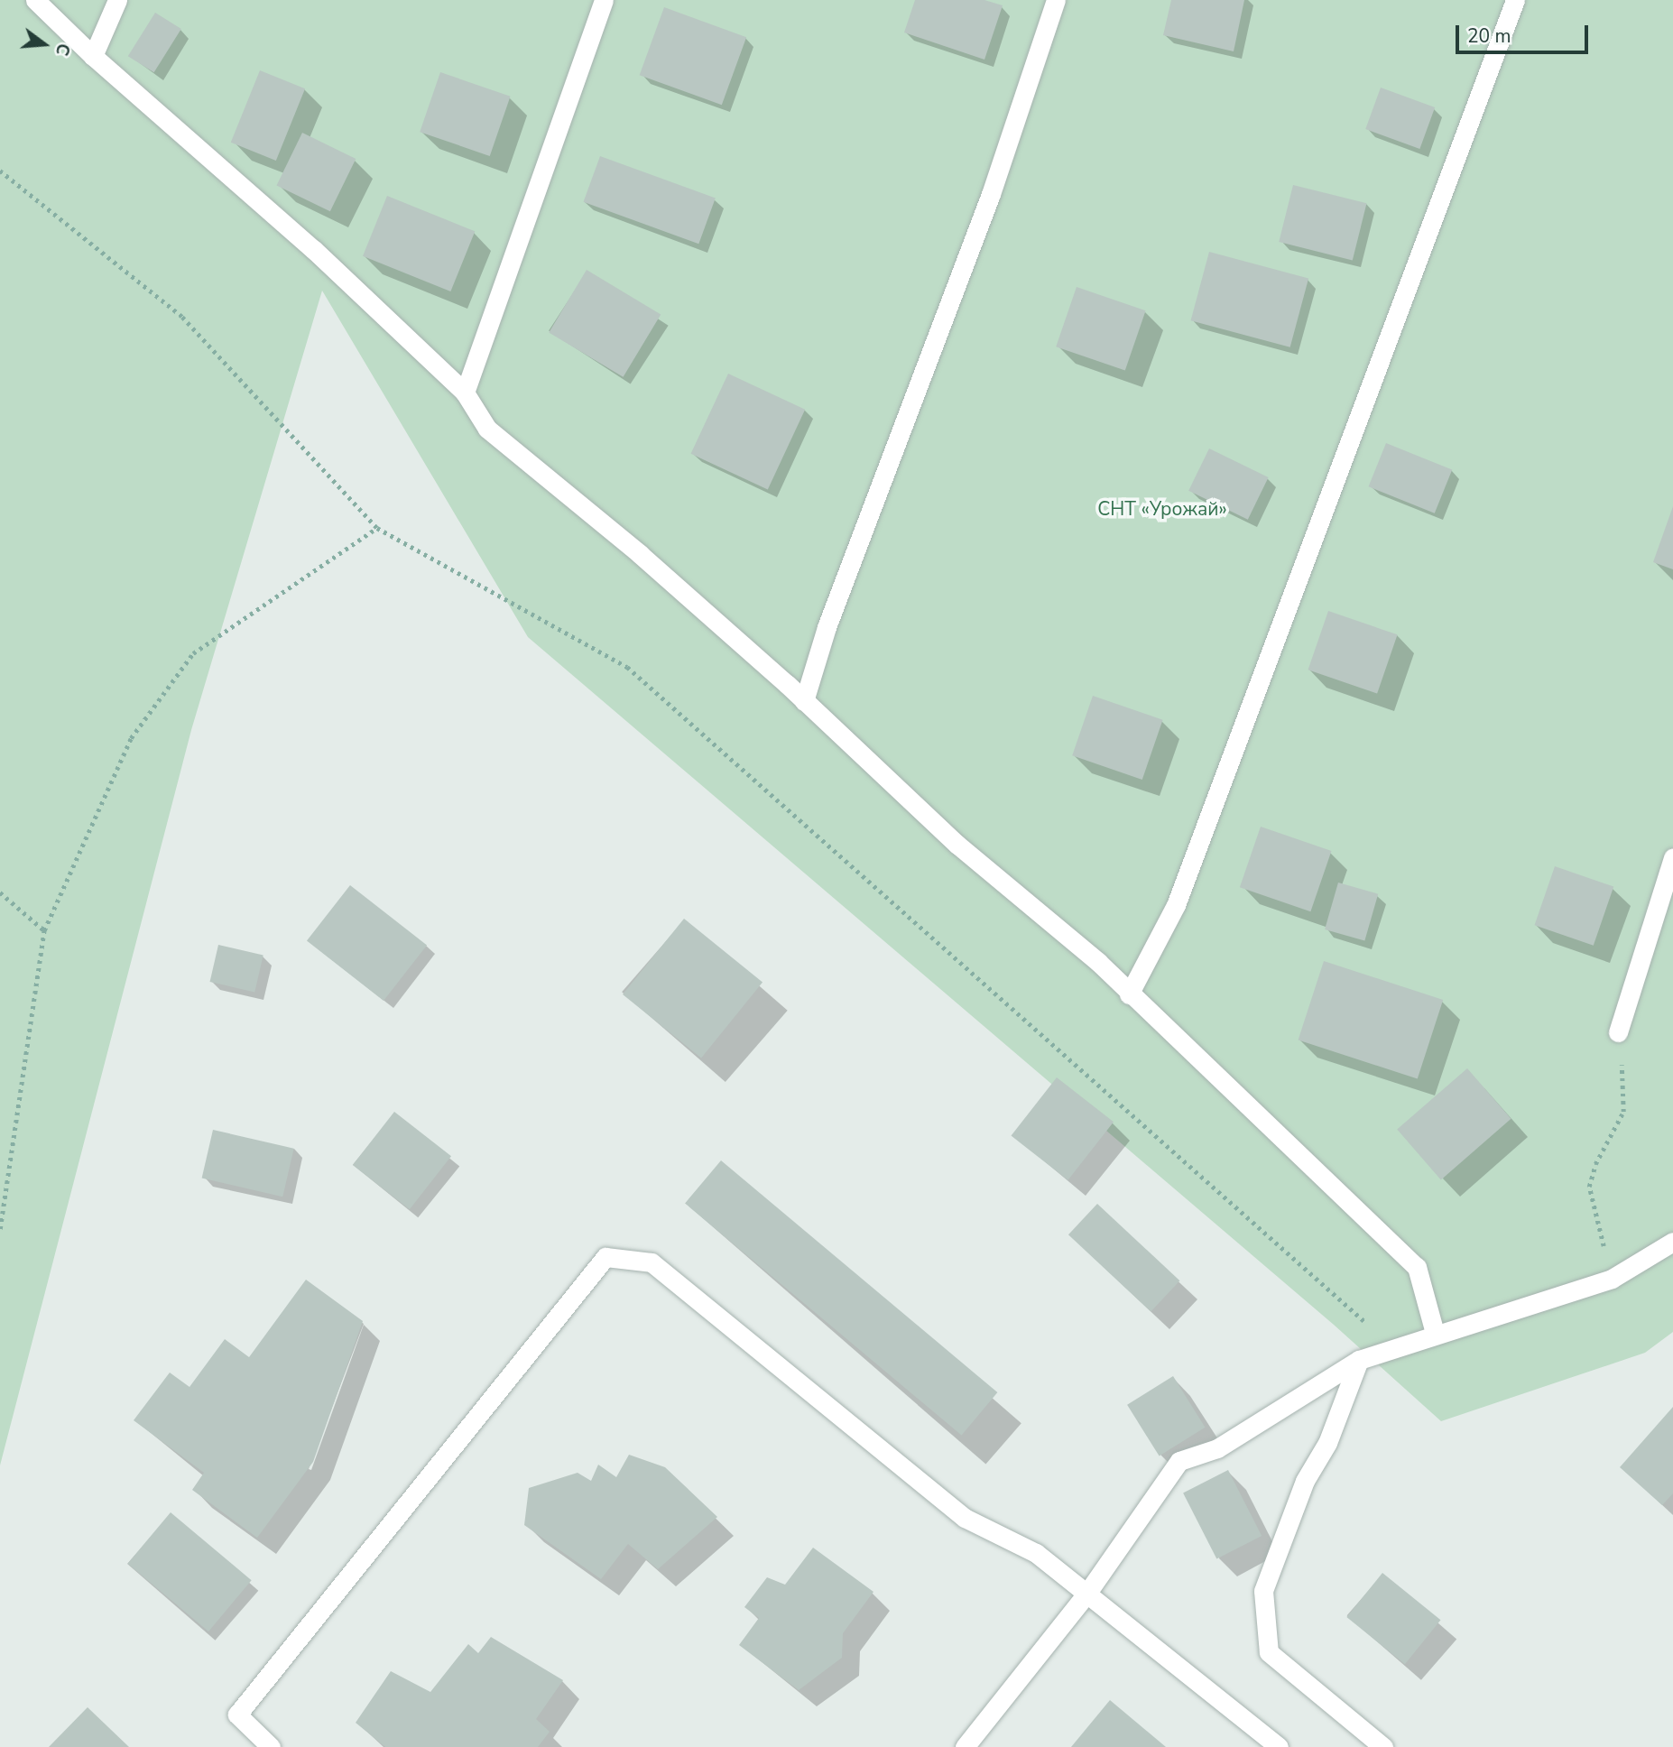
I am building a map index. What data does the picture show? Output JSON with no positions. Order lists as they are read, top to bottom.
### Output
{
  "parks": ["СНТ «Урожай»"],
  "scale_bar": "20 m",
  "north": "right"
}
